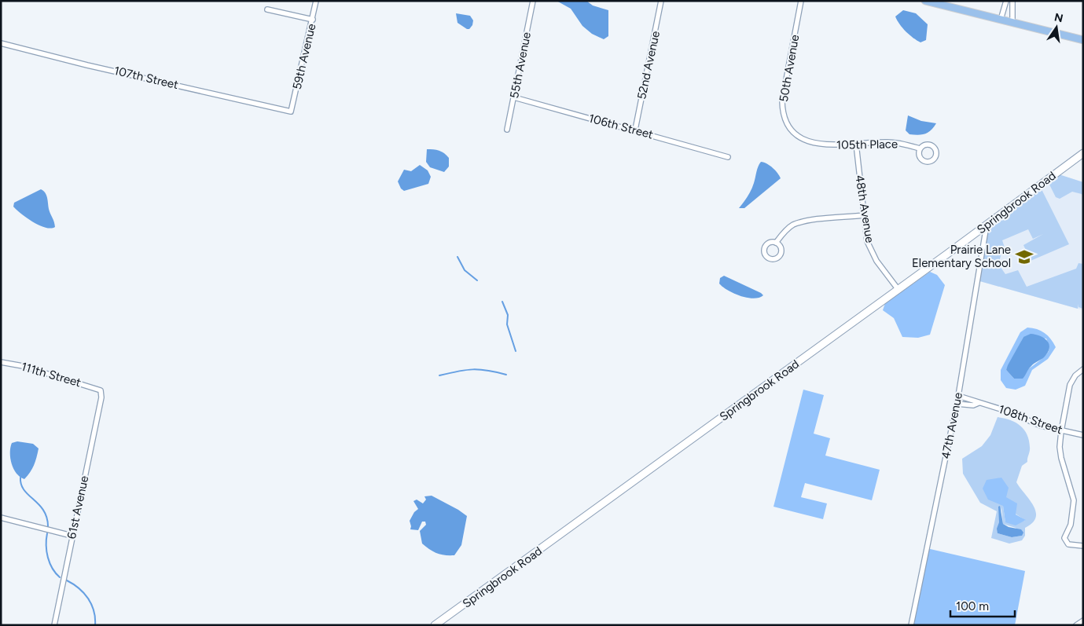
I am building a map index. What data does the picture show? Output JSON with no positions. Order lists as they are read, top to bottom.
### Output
{
  "streets": {
    "street": [
      "59th Avenue",
      "55th Avenue",
      "52nd Avenue",
      "50th Avenue",
      "107th Street",
      "106th Street",
      "105th Place",
      "Springbrook Road",
      "48th Avenue",
      "111th Street",
      "108th Street",
      "47th Avenue",
      "61st Avenue"
    ]
  },
  "crossings": [
    ["59th Avenue", "107th Street"],
    ["55th Avenue", "106th Street"],
    ["52nd Avenue", "106th Street"],
    ["50th Avenue", "105th Place"],
    ["105th Place", "48th Avenue"],
    ["Springbrook Road", "48th Avenue"],
    ["Springbrook Road", "47th Avenue"],
    ["111th Street", "61st Avenue"],
    ["108th Street", "47th Avenue"]
  ],
  "places": {
    "school or university": ["Prairie Lane Elementary School"]
  },
  "scale_bar": "100 m",
  "north": "top"
}
